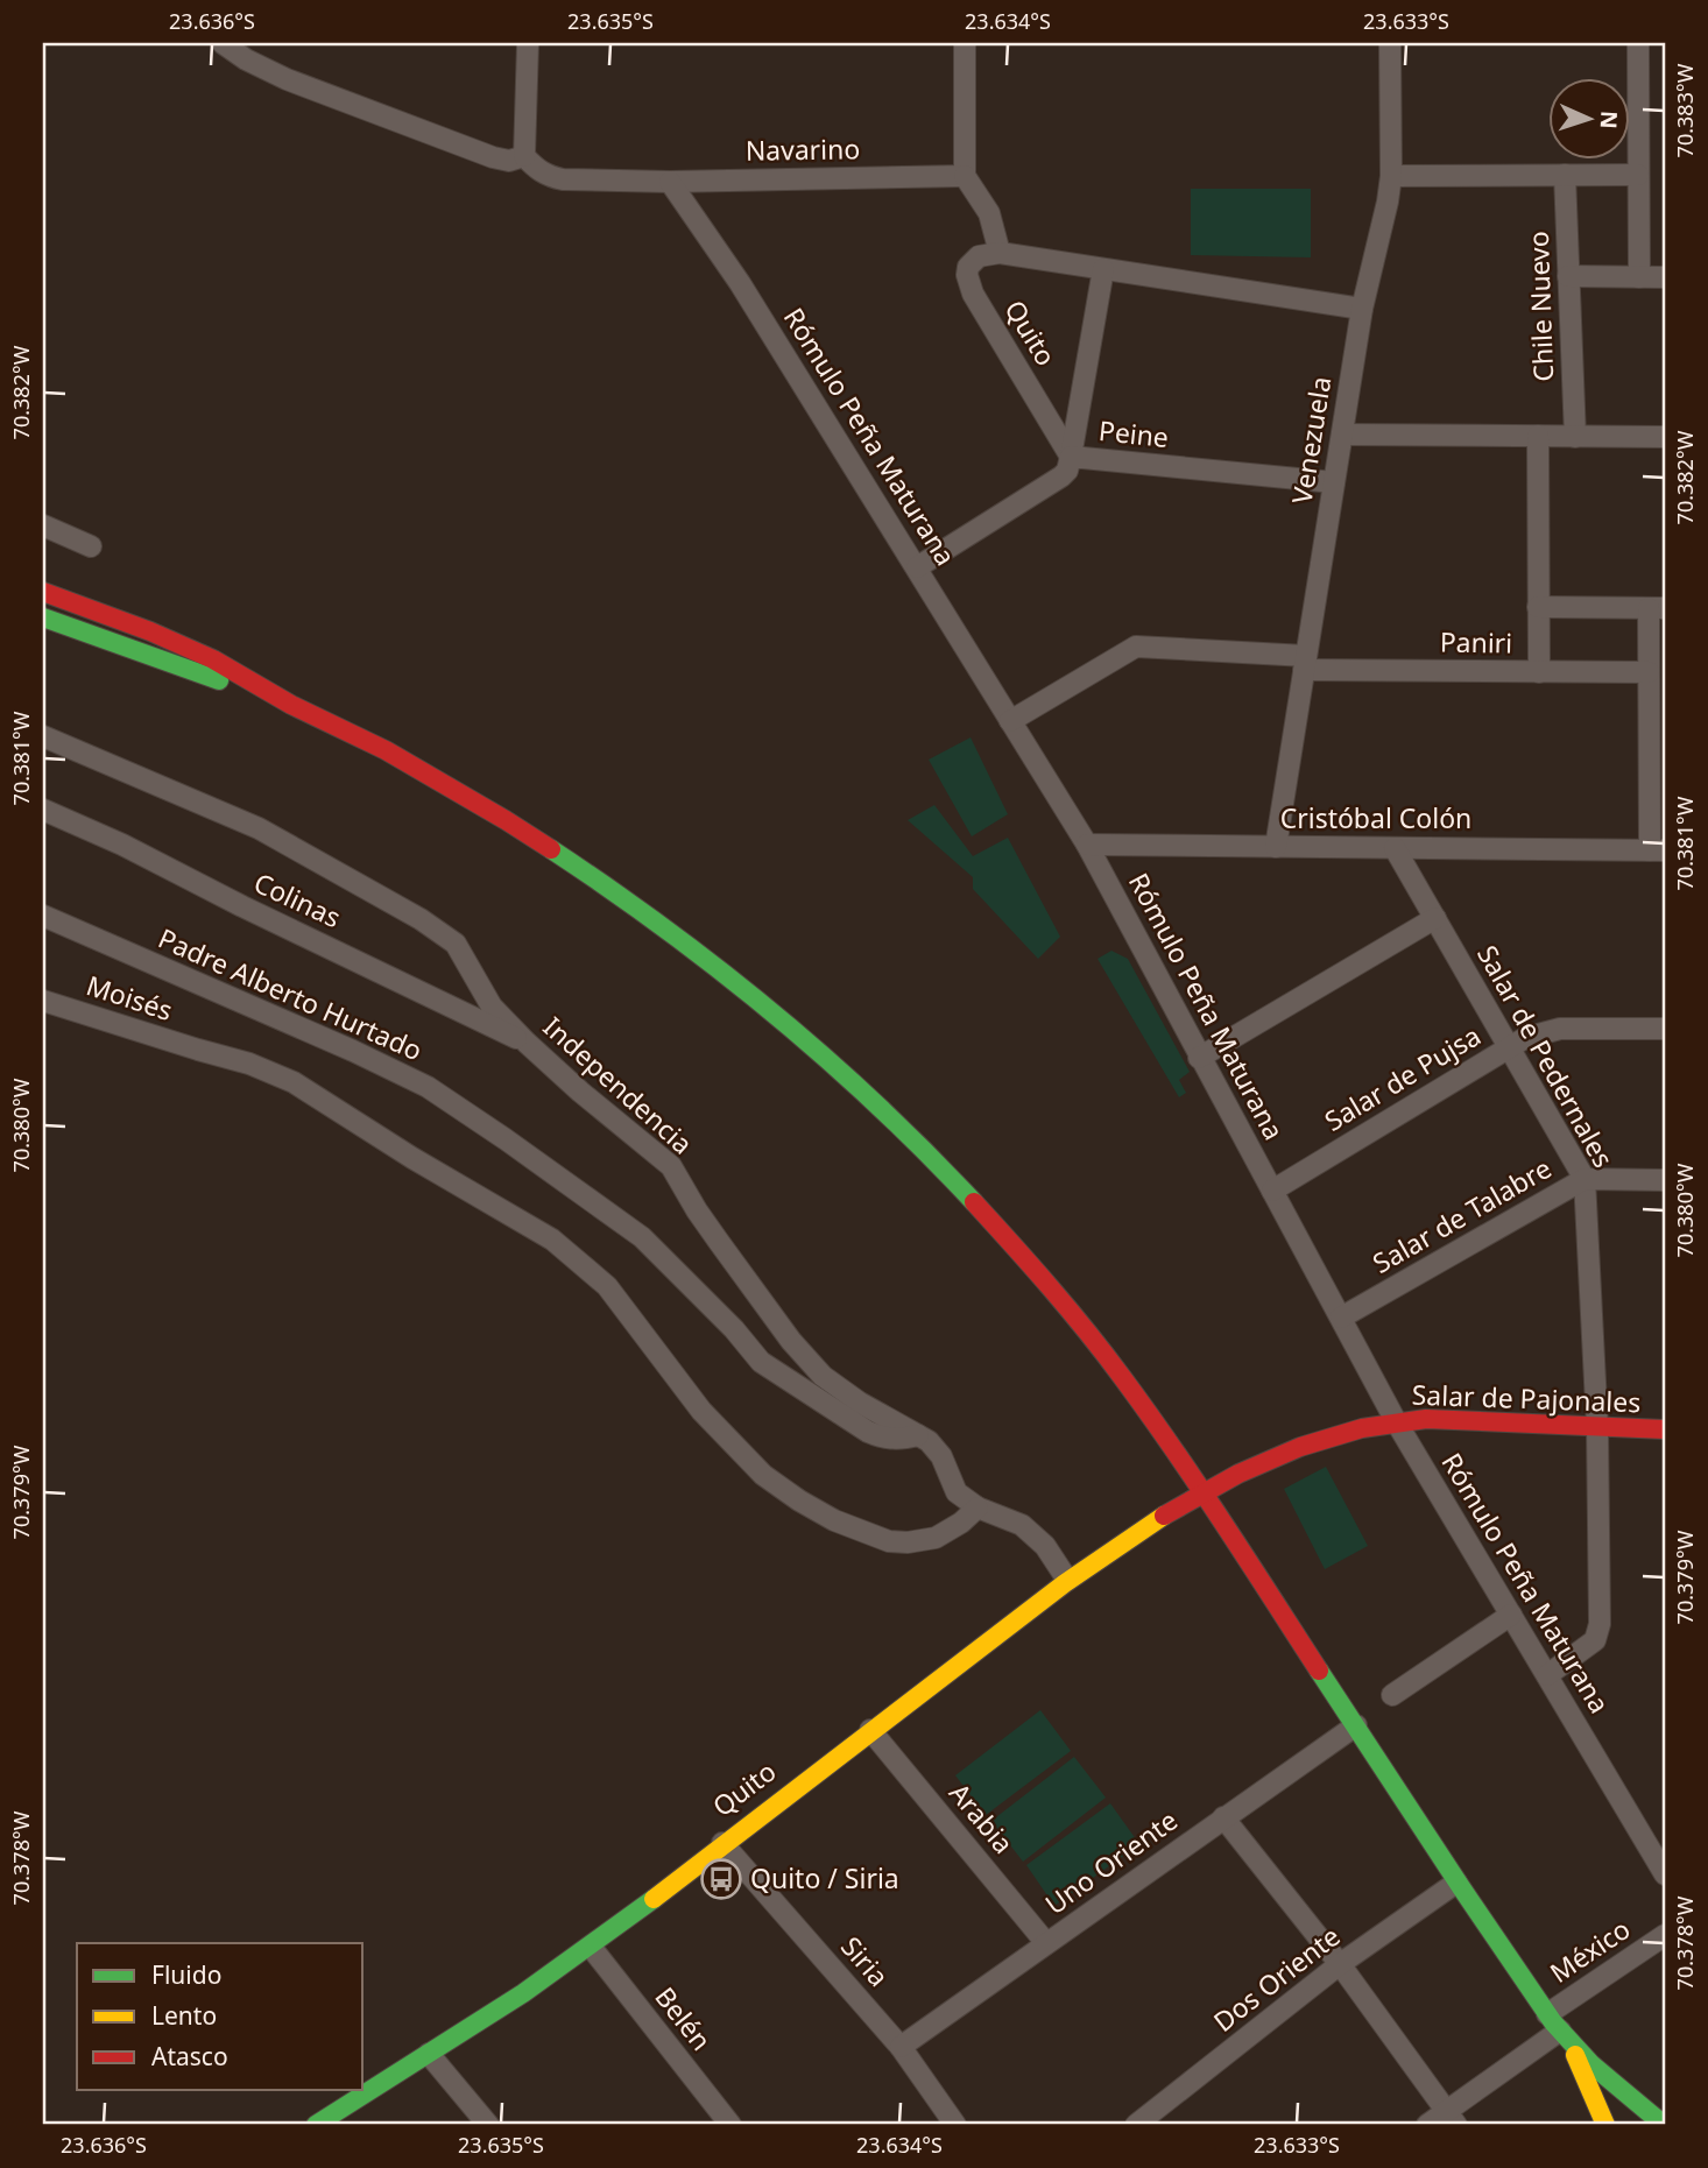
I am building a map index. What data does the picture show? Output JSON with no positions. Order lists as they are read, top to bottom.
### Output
{
  "streets": {
    "main road": ["Quito", "Salar de Pajonales"],
    "street": [
      "Navarino",
      "Chile Nuevo",
      "Peine",
      "Rómulo Peña Maturana",
      "Venezuela",
      "Paniri",
      "Cristóbal Colón",
      "Colinas",
      "Padre Alberto Hurtado",
      "Moisés",
      "Salar de Pedernales",
      "Salar de Pujsa",
      "Independencia",
      "Salar de Talabre",
      "Arabia",
      "Uno Oriente",
      "México",
      "Siria",
      "Dos Oriente",
      "Belén"
    ]
  },
  "crossings": [
    ["Navarino", "Rómulo Peña Maturana"],
    ["Quito", "Peine"],
    ["Quito", "Independencia"],
    ["Quito", "Salar de Pajonales"],
    ["Quito", "Arabia"],
    ["Quito", "Siria"],
    ["Quito", "Belén"],
    ["Peine", "Rómulo Peña Maturana"],
    ["Peine", "Venezuela"],
    ["Rómulo Peña Maturana", "Paniri"],
    ["Rómulo Peña Maturana", "Cristóbal Colón"],
    ["Rómulo Peña Maturana", "Salar de Pedernales"],
    ["Rómulo Peña Maturana", "Salar de Pujsa"],
    ["Rómulo Peña Maturana", "Salar de Talabre"],
    ["Rómulo Peña Maturana", "Salar de Pajonales"],
    ["Venezuela", "Paniri"],
    ["Venezuela", "Cristóbal Colón"],
    ["Cristóbal Colón", "Salar de Pedernales"],
    ["Colinas", "Independencia"],
    ["Padre Alberto Hurtado", "Independencia"],
    ["Moisés", "Independencia"],
    ["Salar de Pedernales", "Salar de Pujsa"],
    ["Salar de Pedernales", "Salar de Talabre"],
    ["Salar de Pedernales", "Salar de Pajonales"],
    ["Arabia", "Uno Oriente"],
    ["Uno Oriente", "Siria"]
  ],
  "places": {
    "bus stop": ["Quito / Siria"]
  },
  "legend": ["Fluido", "Lento", "Atasco"],
  "north": "right",
  "coordinates": [
    "23.636°S",
    "23.635°S",
    "23.634°S",
    "23.633°S",
    "70.383°W",
    "70.382°W",
    "70.381°W",
    "70.380°W",
    "70.379°W",
    "70.378°W"
  ]
}
